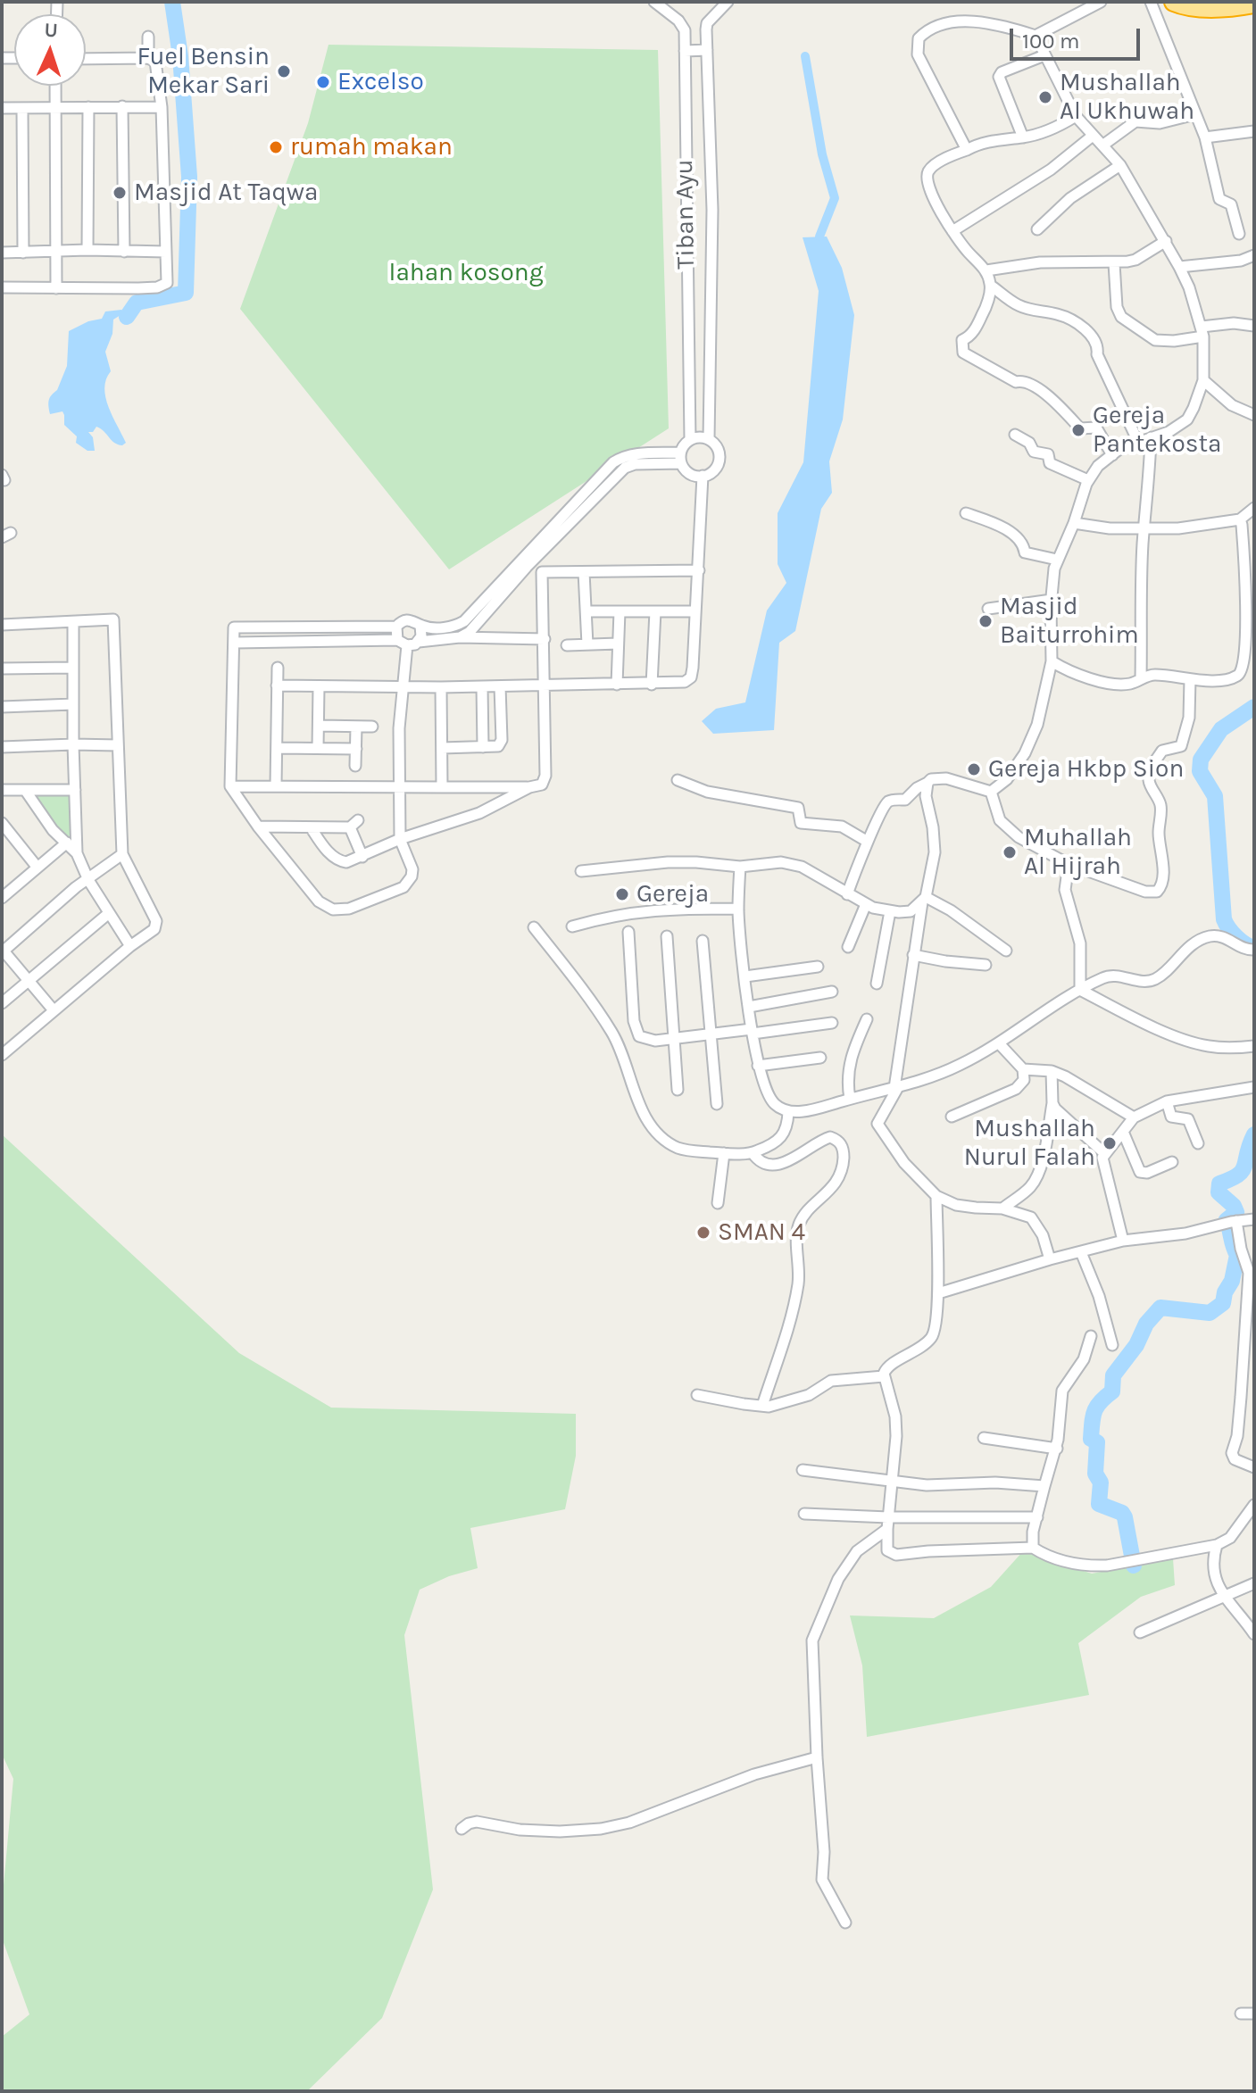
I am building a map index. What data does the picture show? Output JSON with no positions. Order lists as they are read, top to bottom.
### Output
{
  "streets": {
    "street": ["Tiban Ayu"]
  },
  "parks": ["lahan kosong"],
  "places": [
    "Fuel Bensin Mekar Sari",
    "Excelso",
    "Mushallah Al Ukhuwah",
    "rumah makan",
    "Masjid At Taqwa",
    "Gereja Pantekosta",
    "Masjid Baiturrohim",
    "Gereja Hkbp Sion",
    "Muhallah Al Hijrah",
    "Gereja",
    "Mushallah Nurul Falah",
    "SMAN 4"
  ],
  "scale_bar": "100 m",
  "north": "top"
}
